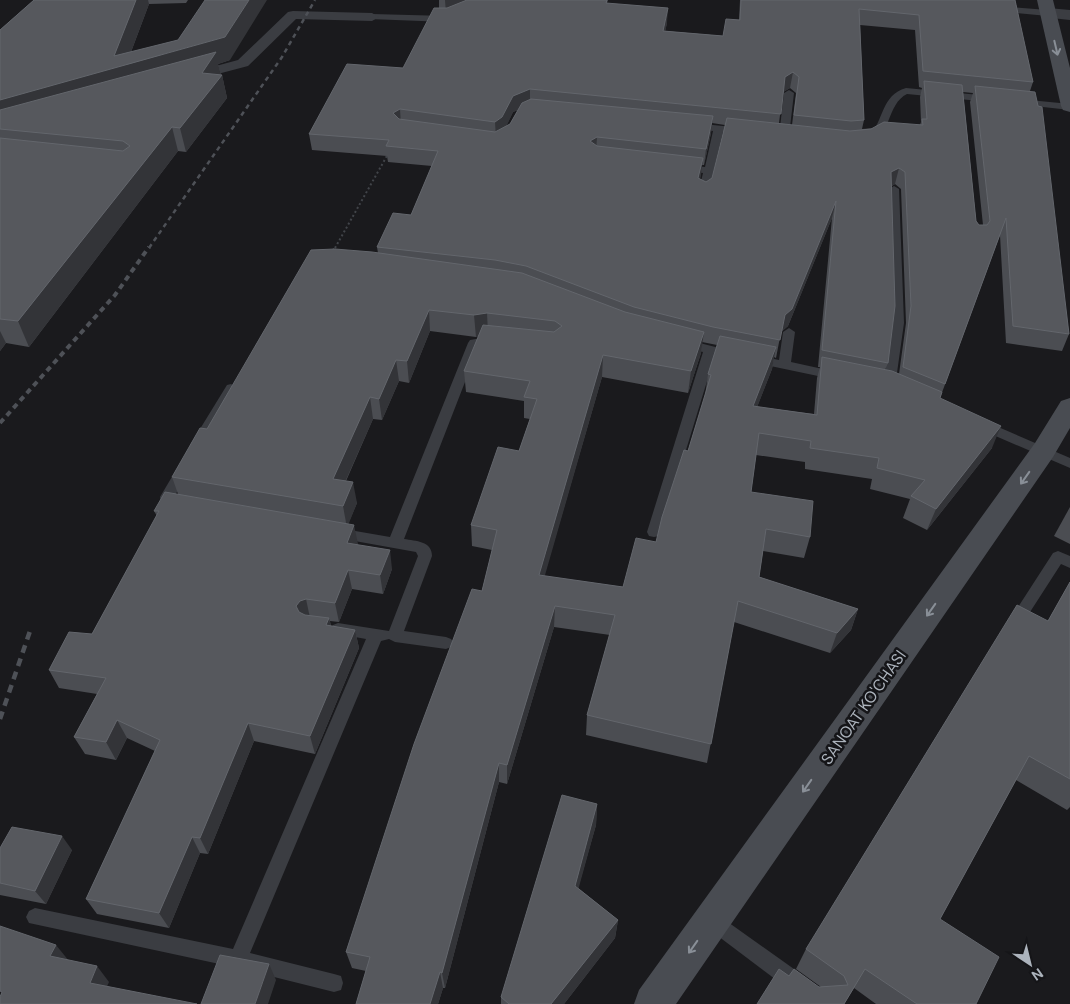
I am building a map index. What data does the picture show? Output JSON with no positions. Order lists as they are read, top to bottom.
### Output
{
  "streets": {
    "main road": ["SANOAT KO'CHASI"]
  },
  "one_way": ["SANOAT KO'CHASI"],
  "north": "bottom right"
}
